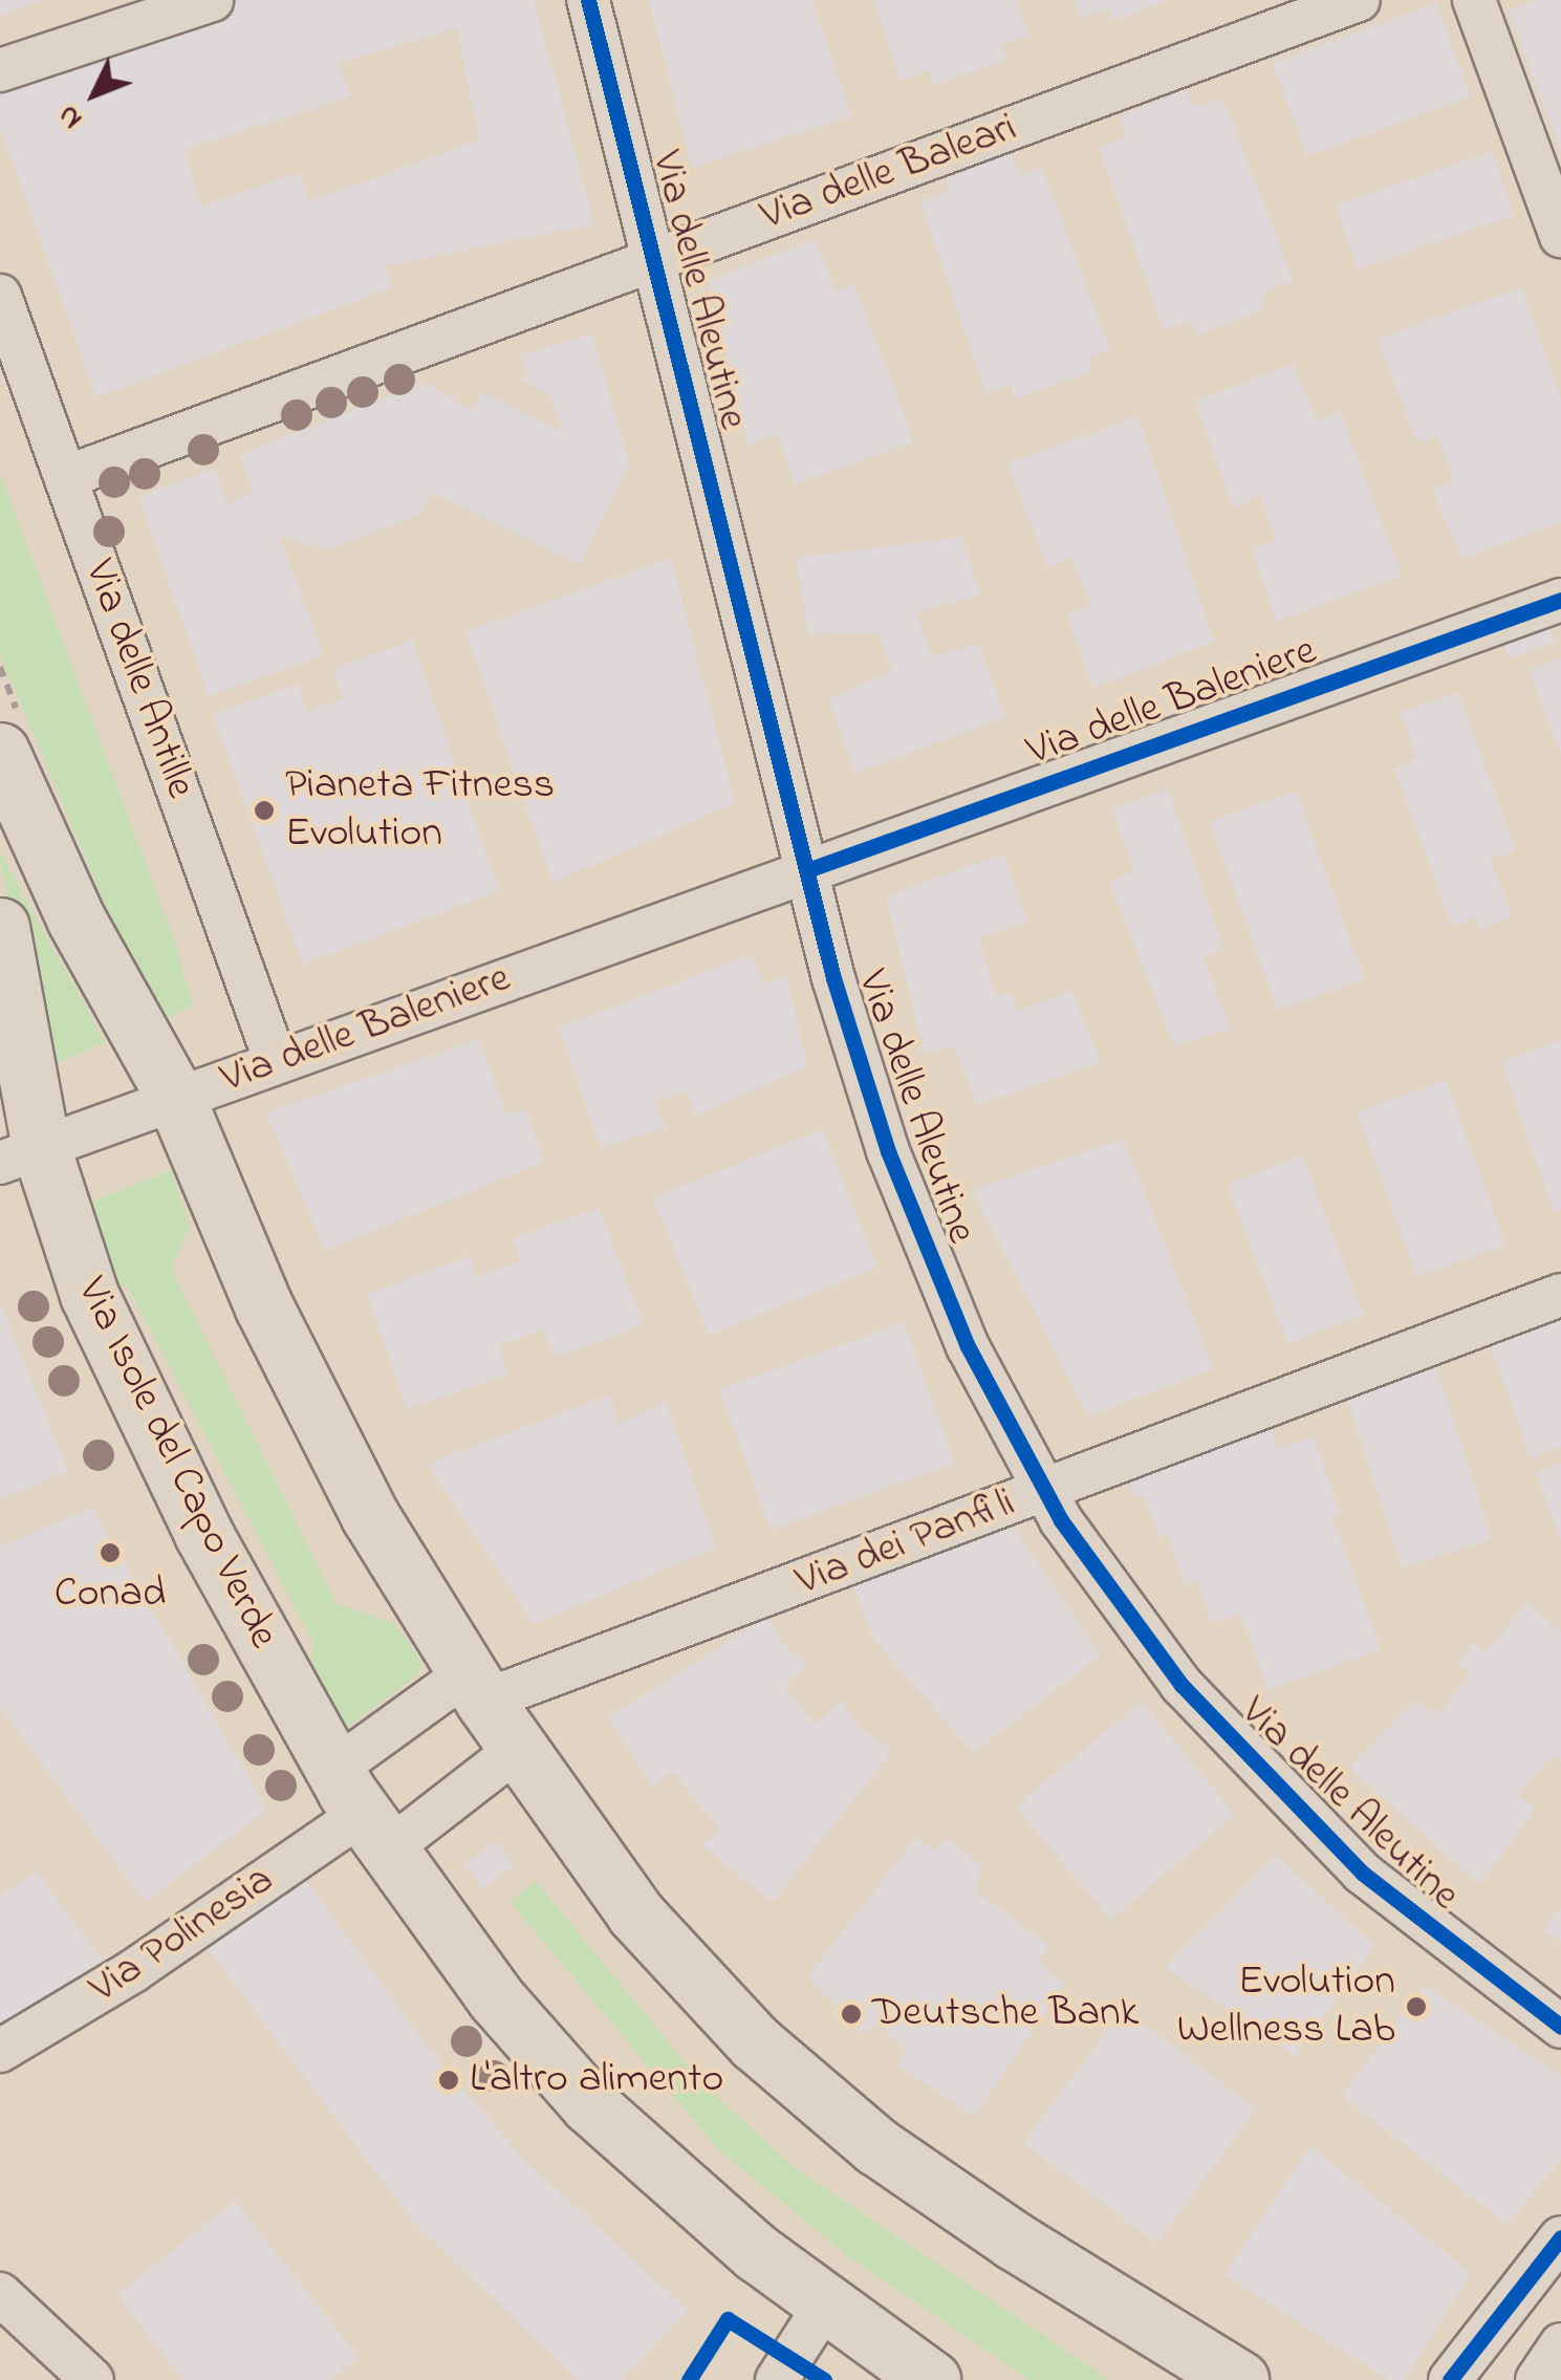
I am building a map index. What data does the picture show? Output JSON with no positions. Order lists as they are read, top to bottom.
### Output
{
  "streets": {
    "street": [
      "Via delle Baleari",
      "Via delle Aleutine",
      "Via delle Antille",
      "Via delle Baleniere",
      "Via Isole del Capo Verde",
      "Via dei Panfili",
      "Via Polinesia"
    ]
  },
  "crossings": [
    ["Via delle Baleari", "Via delle Aleutine"],
    ["Via delle Baleari", "Via delle Antille"],
    ["Via delle Aleutine", "Via delle Baleniere"],
    ["Via delle Aleutine", "Via dei Panfili"],
    ["Via delle Antille", "Via delle Baleniere"],
    ["Via delle Baleniere", "Via Isole del Capo Verde"],
    ["Via Isole del Capo Verde", "Via Polinesia"]
  ],
  "places": [
    "Pianeta Fitness Evolution",
    "Conad",
    "Evolution Wellness Lab",
    "Deutsche Bank",
    "L'altro alimento"
  ],
  "north": "bottom left"
}
